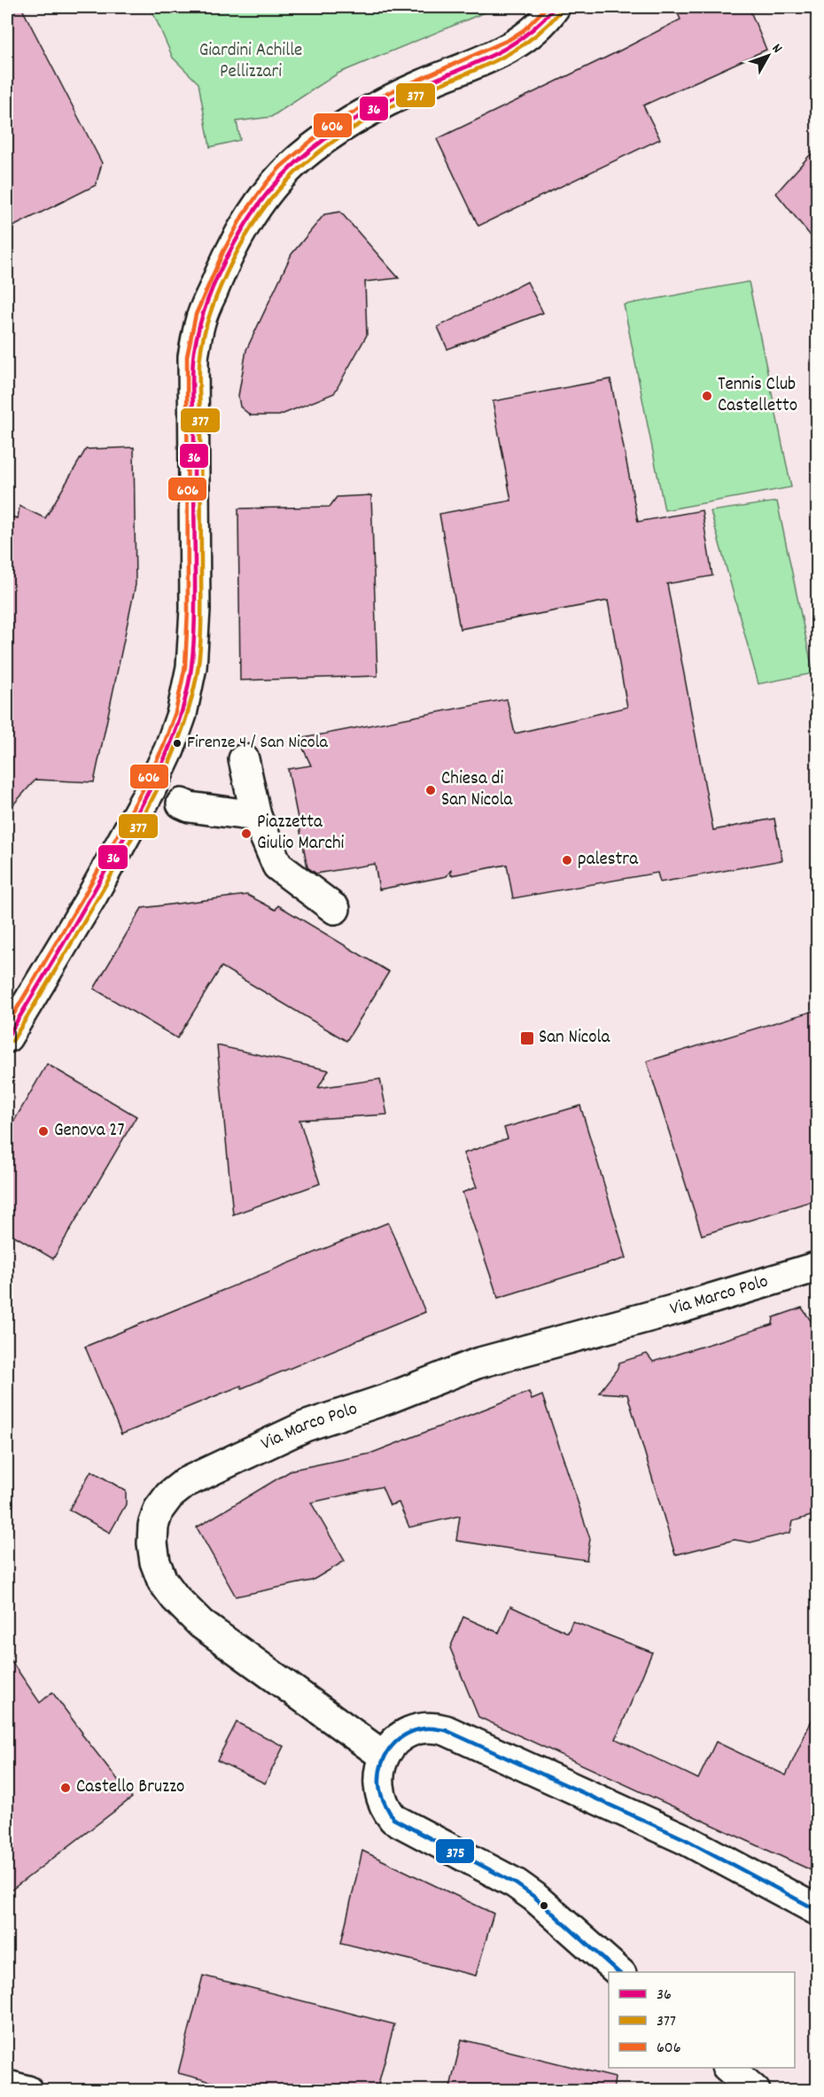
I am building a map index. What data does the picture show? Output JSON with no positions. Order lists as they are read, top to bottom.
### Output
{
  "streets": {
    "street": ["Via Marco Polo"]
  },
  "parks": ["Giardini Achille Pellizzari"],
  "places": {
    "other": [
      "Tennis Club Castelletto",
      "Firenze 4 / San Nicola",
      "Chiesa di San Nicola",
      "Piazzetta Giulio Marchi",
      "palestra",
      "Genova 27",
      "Castello Bruzzo"
    ],
    "transit": ["San Nicola"]
  },
  "lines": [
    "transit line 36",
    "transit line 606",
    "transit line 377",
    "transit line 375"
  ],
  "legend": ["36", "377", "606"],
  "north": "top right"
}
